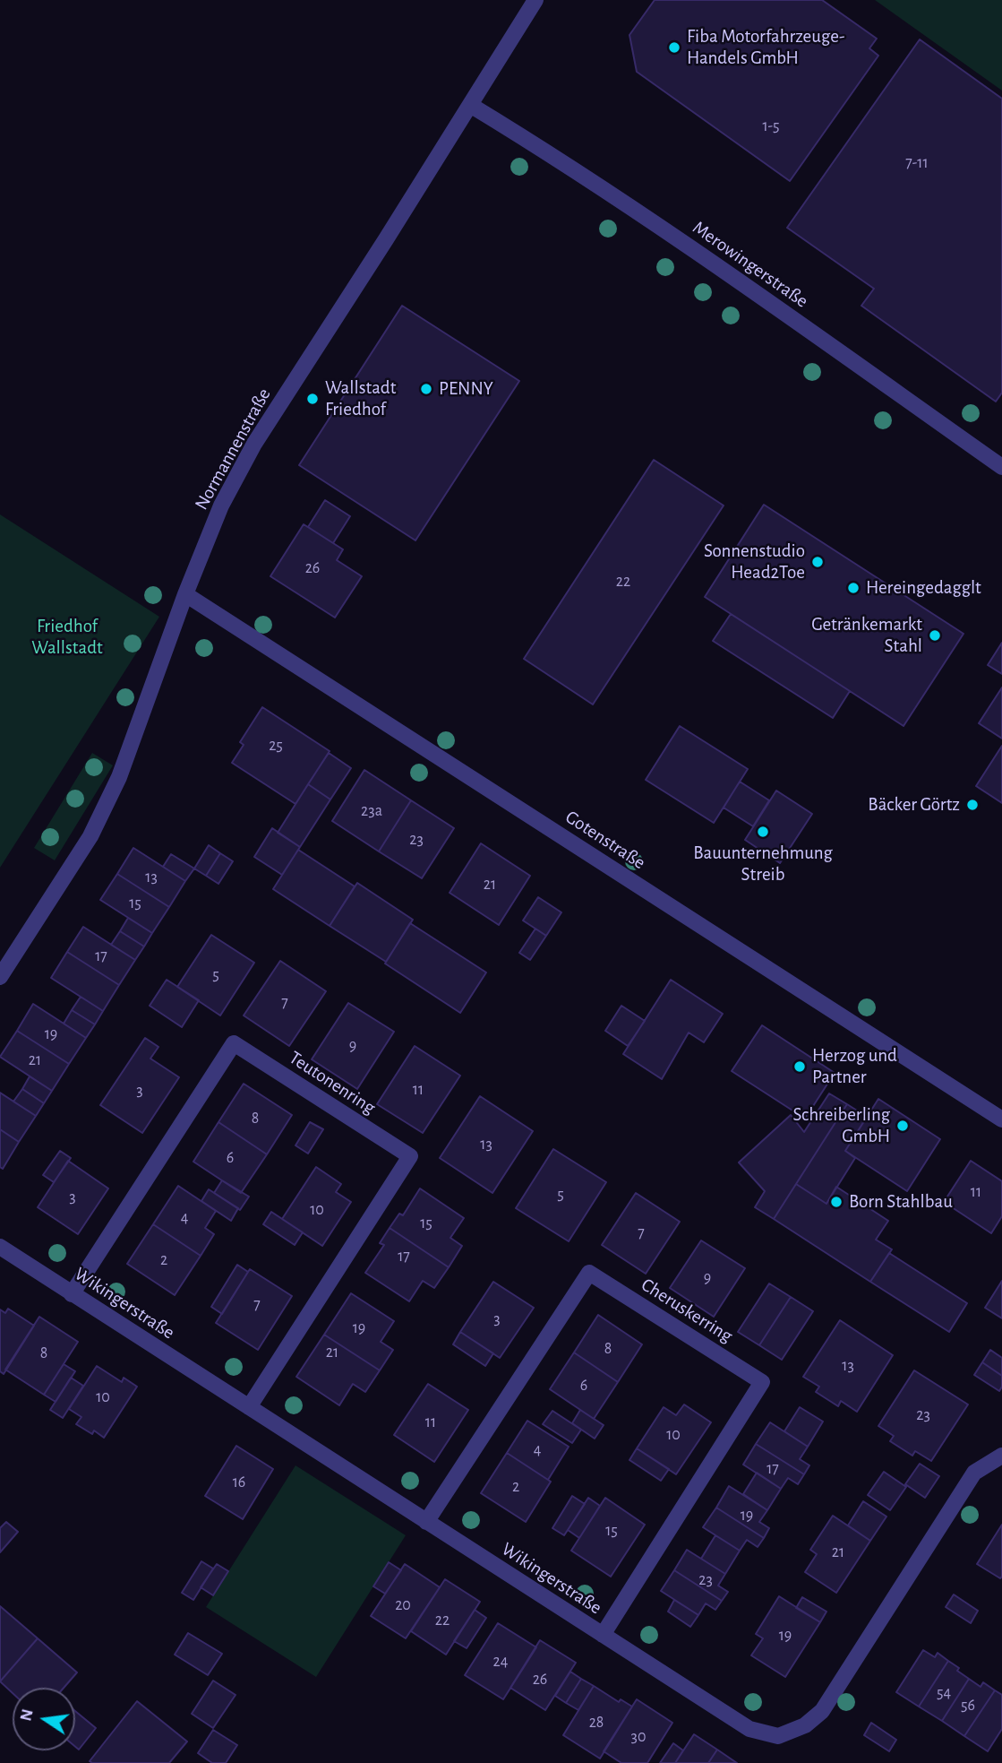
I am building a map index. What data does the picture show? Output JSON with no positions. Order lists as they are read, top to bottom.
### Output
{
  "streets": {
    "street": [
      "Merowingerstraße",
      "Normannenstraße",
      "Gotenstraße",
      "Teutonenring",
      "Wikingerstraße",
      "Cheruskerring"
    ]
  },
  "crossings": [
    ["Merowingerstraße", "Normannenstraße"],
    ["Normannenstraße", "Gotenstraße"],
    ["Teutonenring", "Wikingerstraße"],
    ["Wikingerstraße", "Cheruskerring"]
  ],
  "parks": ["Friedhof Wallstadt"],
  "places": [
    "Fiba Motorfahrzeuge- Handels GmbH",
    "PENNY",
    "Wallstadt Friedhof",
    "Sonnenstudio Head2Toe",
    "Hereingedagglt",
    "Getränkemarkt Stahl",
    "Bäcker Görtz",
    "Bauunternehmung Streib",
    "Herzog und Partner",
    "Schreiberling GmbH",
    "Born Stahlbau"
  ],
  "house_numbers": [
    "1-5",
    "7-11",
    "26",
    "22",
    "25",
    "23a",
    "23",
    "13",
    "21",
    "15",
    "17",
    "5",
    "7",
    "19",
    "9",
    "21",
    "11",
    "3",
    "8",
    "13",
    "6",
    "11",
    "5",
    "3",
    "10",
    "4",
    "15",
    "7",
    "17",
    "2",
    "9",
    "7",
    "3",
    "19",
    "8",
    "21",
    "8",
    "13",
    "6",
    "10",
    "23",
    "11",
    "10",
    "4",
    "17",
    "16",
    "2",
    "19",
    "15",
    "21",
    "23",
    "20",
    "22",
    "19",
    "24",
    "26",
    "54",
    "56",
    "28",
    "30"
  ],
  "north": "left"
}
